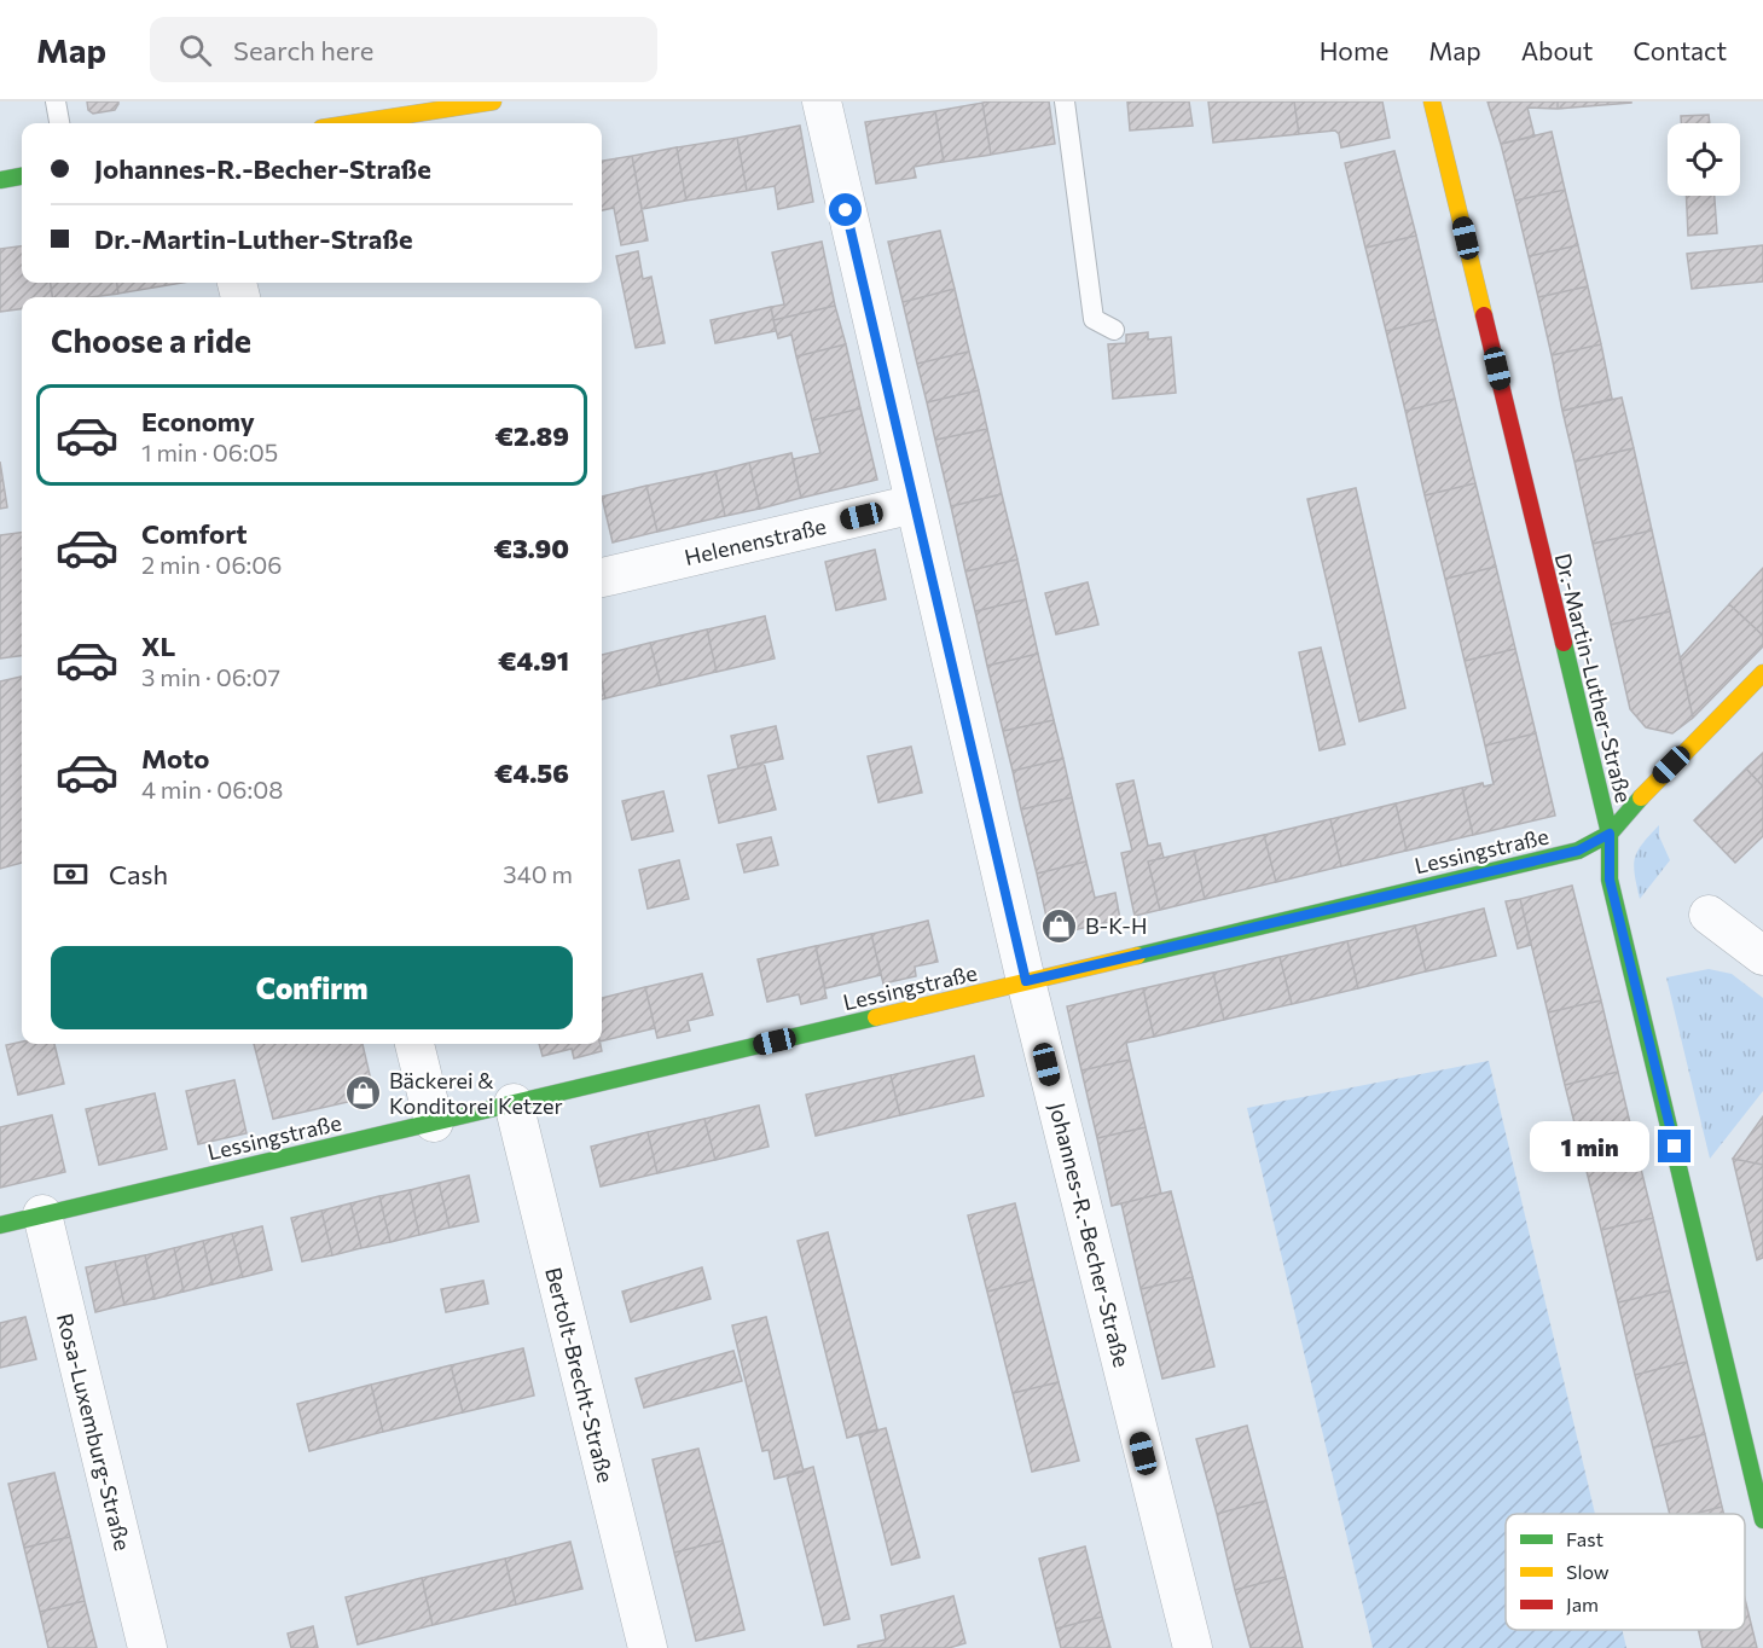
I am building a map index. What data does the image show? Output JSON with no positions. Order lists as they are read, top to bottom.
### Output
{
  "streets": {
    "street": [
      "Helenenstraße",
      "Dr.-Martin-Luther-Straße",
      "Lessingstraße",
      "Johannes-R.-Becher-Straße",
      "Bertolt-Brecht-Straße",
      "Rosa-Luxemburg-Straße"
    ]
  },
  "crossings": [
    ["Helenenstraße", "Johannes-R.-Becher-Straße"],
    ["Dr.-Martin-Luther-Straße", "Lessingstraße"],
    ["Lessingstraße", "Johannes-R.-Becher-Straße"],
    ["Lessingstraße", "Bertolt-Brecht-Straße"],
    ["Lessingstraße", "Rosa-Luxemburg-Straße"]
  ],
  "places": {
    "shop": ["B-K-H", "Bäckerei & Konditorei Ketzer"]
  },
  "legend": ["Fast", "Slow", "Jam"],
  "page": {
    "header": "Map",
    "search": "Search here",
    "nav": [
      "Home",
      "Map",
      "About",
      "Contact"
    ],
    "banner": ["Johannes-R.-Becher-Straße", "Dr.-Martin-Luther-Straße"],
    "heading": "Choose a ride",
    "list": [
      {
        "name": "Economy",
        "note": "1 min · 06:05",
        "value": "€2.89"
      },
      {
        "name": "Comfort",
        "note": "2 min · 06:06",
        "value": "€3.90"
      },
      {
        "name": "XL",
        "note": "3 min · 06:07",
        "value": "€4.91"
      },
      {
        "name": "Moto",
        "note": "4 min · 06:08",
        "value": "€4.56"
      }
    ],
    "pay": ["Cash", "340 m"],
    "buttons": "Confirm",
    "bubble": "1 min"
  }
}
